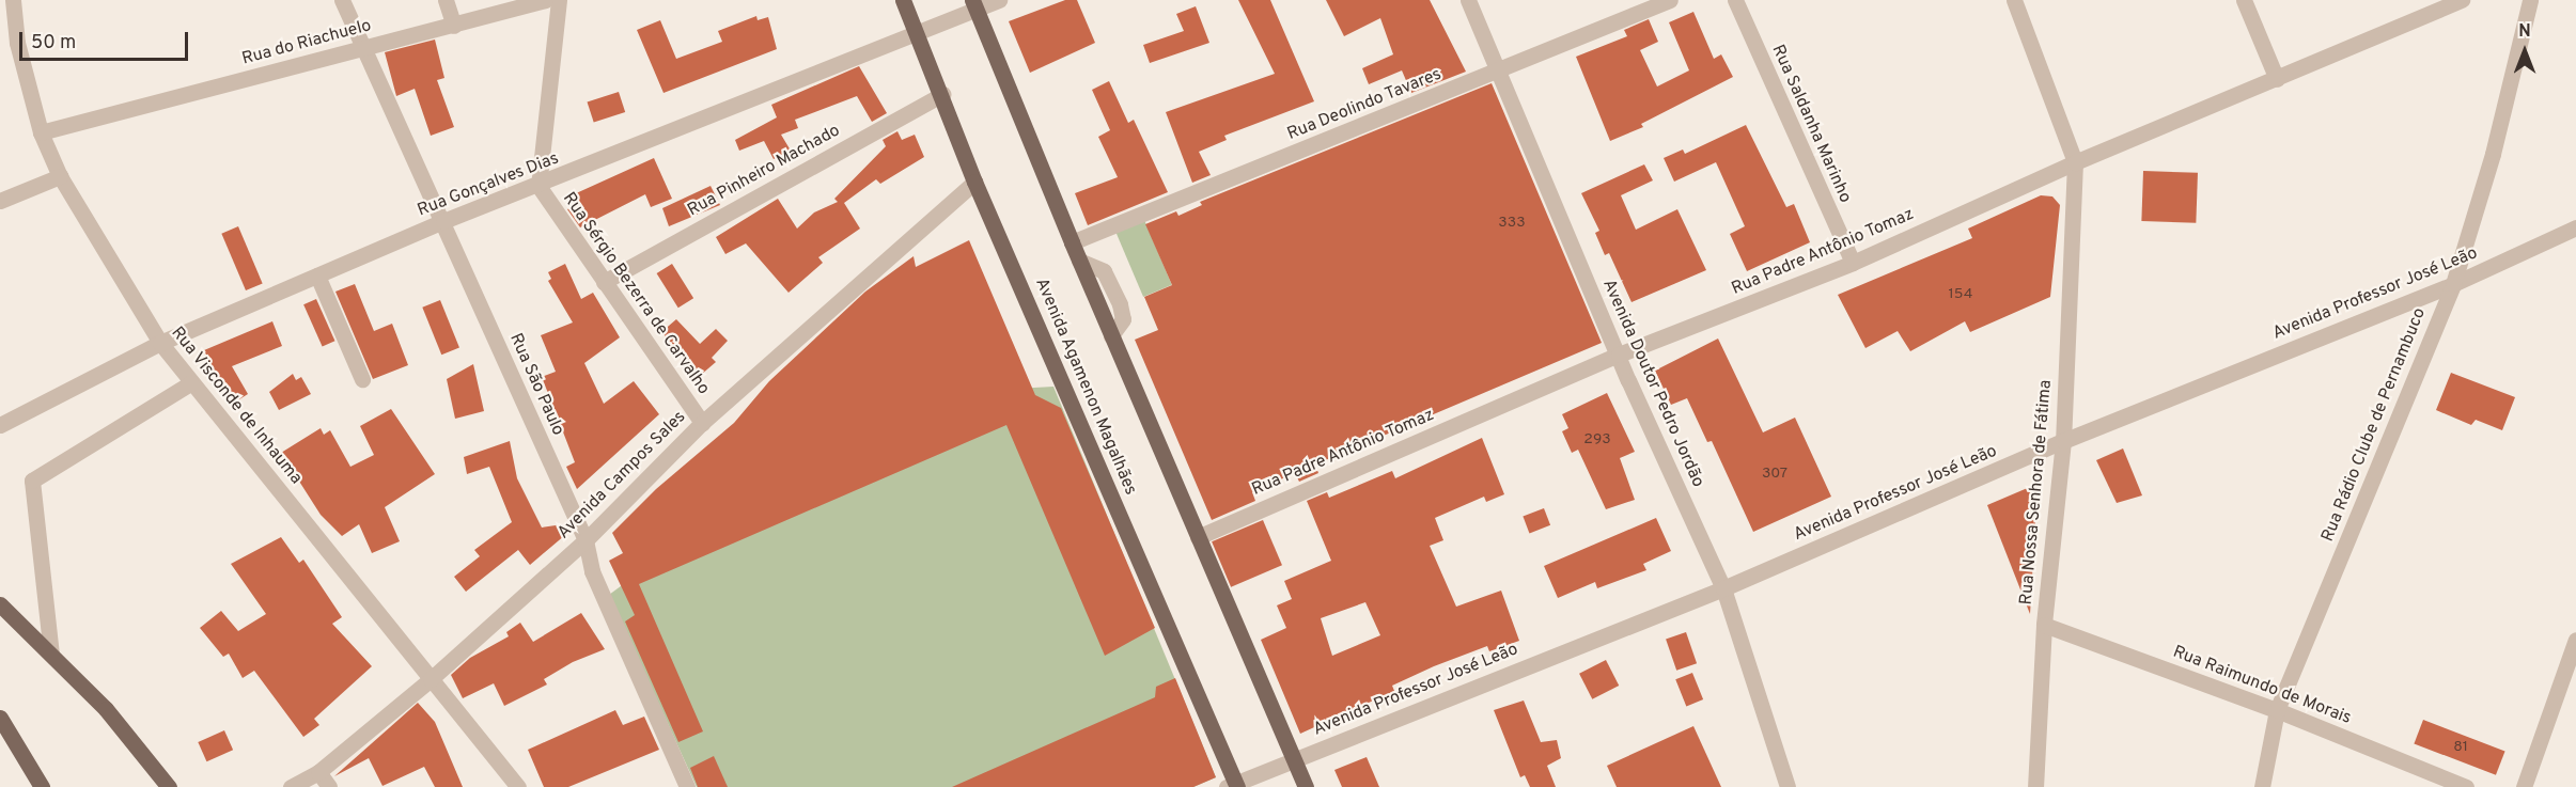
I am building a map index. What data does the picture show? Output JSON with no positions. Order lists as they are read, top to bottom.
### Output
{
  "streets": {
    "main road": ["Avenida Agamenon Magalhães"],
    "street": [
      "Rua do Riachuelo",
      "Rua Deolindo Tavares",
      "Rua Saldanha Marinho",
      "Rua Pinheiro Machado",
      "Rua Gonçalves Dias",
      "Rua Padre Antônio Tomaz",
      "Rua Sérgio Bezerra de Carvalho",
      "Avenida Professor José Leão",
      "Avenida Doutor Pedro Jordão",
      "Rua São Paulo",
      "Rua Visconde de Inhauma",
      "Rua Rádio Clube de Pernambuco",
      "Avenida Campos Sales",
      "Rua Nossa Senhora de Fátima",
      "Rua Raimundo de Morais"
    ]
  },
  "crossings": [
    ["Rua do Riachuelo", "Rua São Paulo"],
    ["Rua do Riachuelo", "Rua Visconde de Inhauma"],
    ["Rua Deolindo Tavares", "Avenida Doutor Pedro Jordão"],
    ["Rua Saldanha Marinho", "Rua Padre Antônio Tomaz"],
    ["Rua Pinheiro Machado", "Rua Sérgio Bezerra de Carvalho"],
    ["Rua Pinheiro Machado", "Avenida Agamenon Magalhães"],
    ["Rua Gonçalves Dias", "Rua Sérgio Bezerra de Carvalho"],
    ["Rua Gonçalves Dias", "Rua São Paulo"],
    ["Rua Gonçalves Dias", "Avenida Agamenon Magalhães"],
    ["Rua Gonçalves Dias", "Rua Visconde de Inhauma"],
    ["Rua Padre Antônio Tomaz", "Avenida Doutor Pedro Jordão"],
    ["Rua Padre Antônio Tomaz", "Rua Nossa Senhora de Fátima"],
    ["Rua Sérgio Bezerra de Carvalho", "Avenida Campos Sales"],
    ["Avenida Professor José Leão", "Avenida Doutor Pedro Jordão"],
    ["Avenida Professor José Leão", "Avenida Agamenon Magalhães"],
    ["Avenida Professor José Leão", "Rua Rádio Clube de Pernambuco"],
    ["Avenida Professor José Leão", "Rua Nossa Senhora de Fátima"],
    ["Rua São Paulo", "Avenida Campos Sales"],
    ["Avenida Agamenon Magalhães", "Avenida Campos Sales"],
    ["Rua Visconde de Inhauma", "Avenida Campos Sales"],
    ["Rua Rádio Clube de Pernambuco", "Rua Raimundo de Morais"],
    ["Rua Nossa Senhora de Fátima", "Rua Raimundo de Morais"]
  ],
  "house_numbers": [
    "333",
    "154",
    "293",
    "307",
    "81"
  ],
  "scale_bar": "50 m",
  "north": "top"
}
